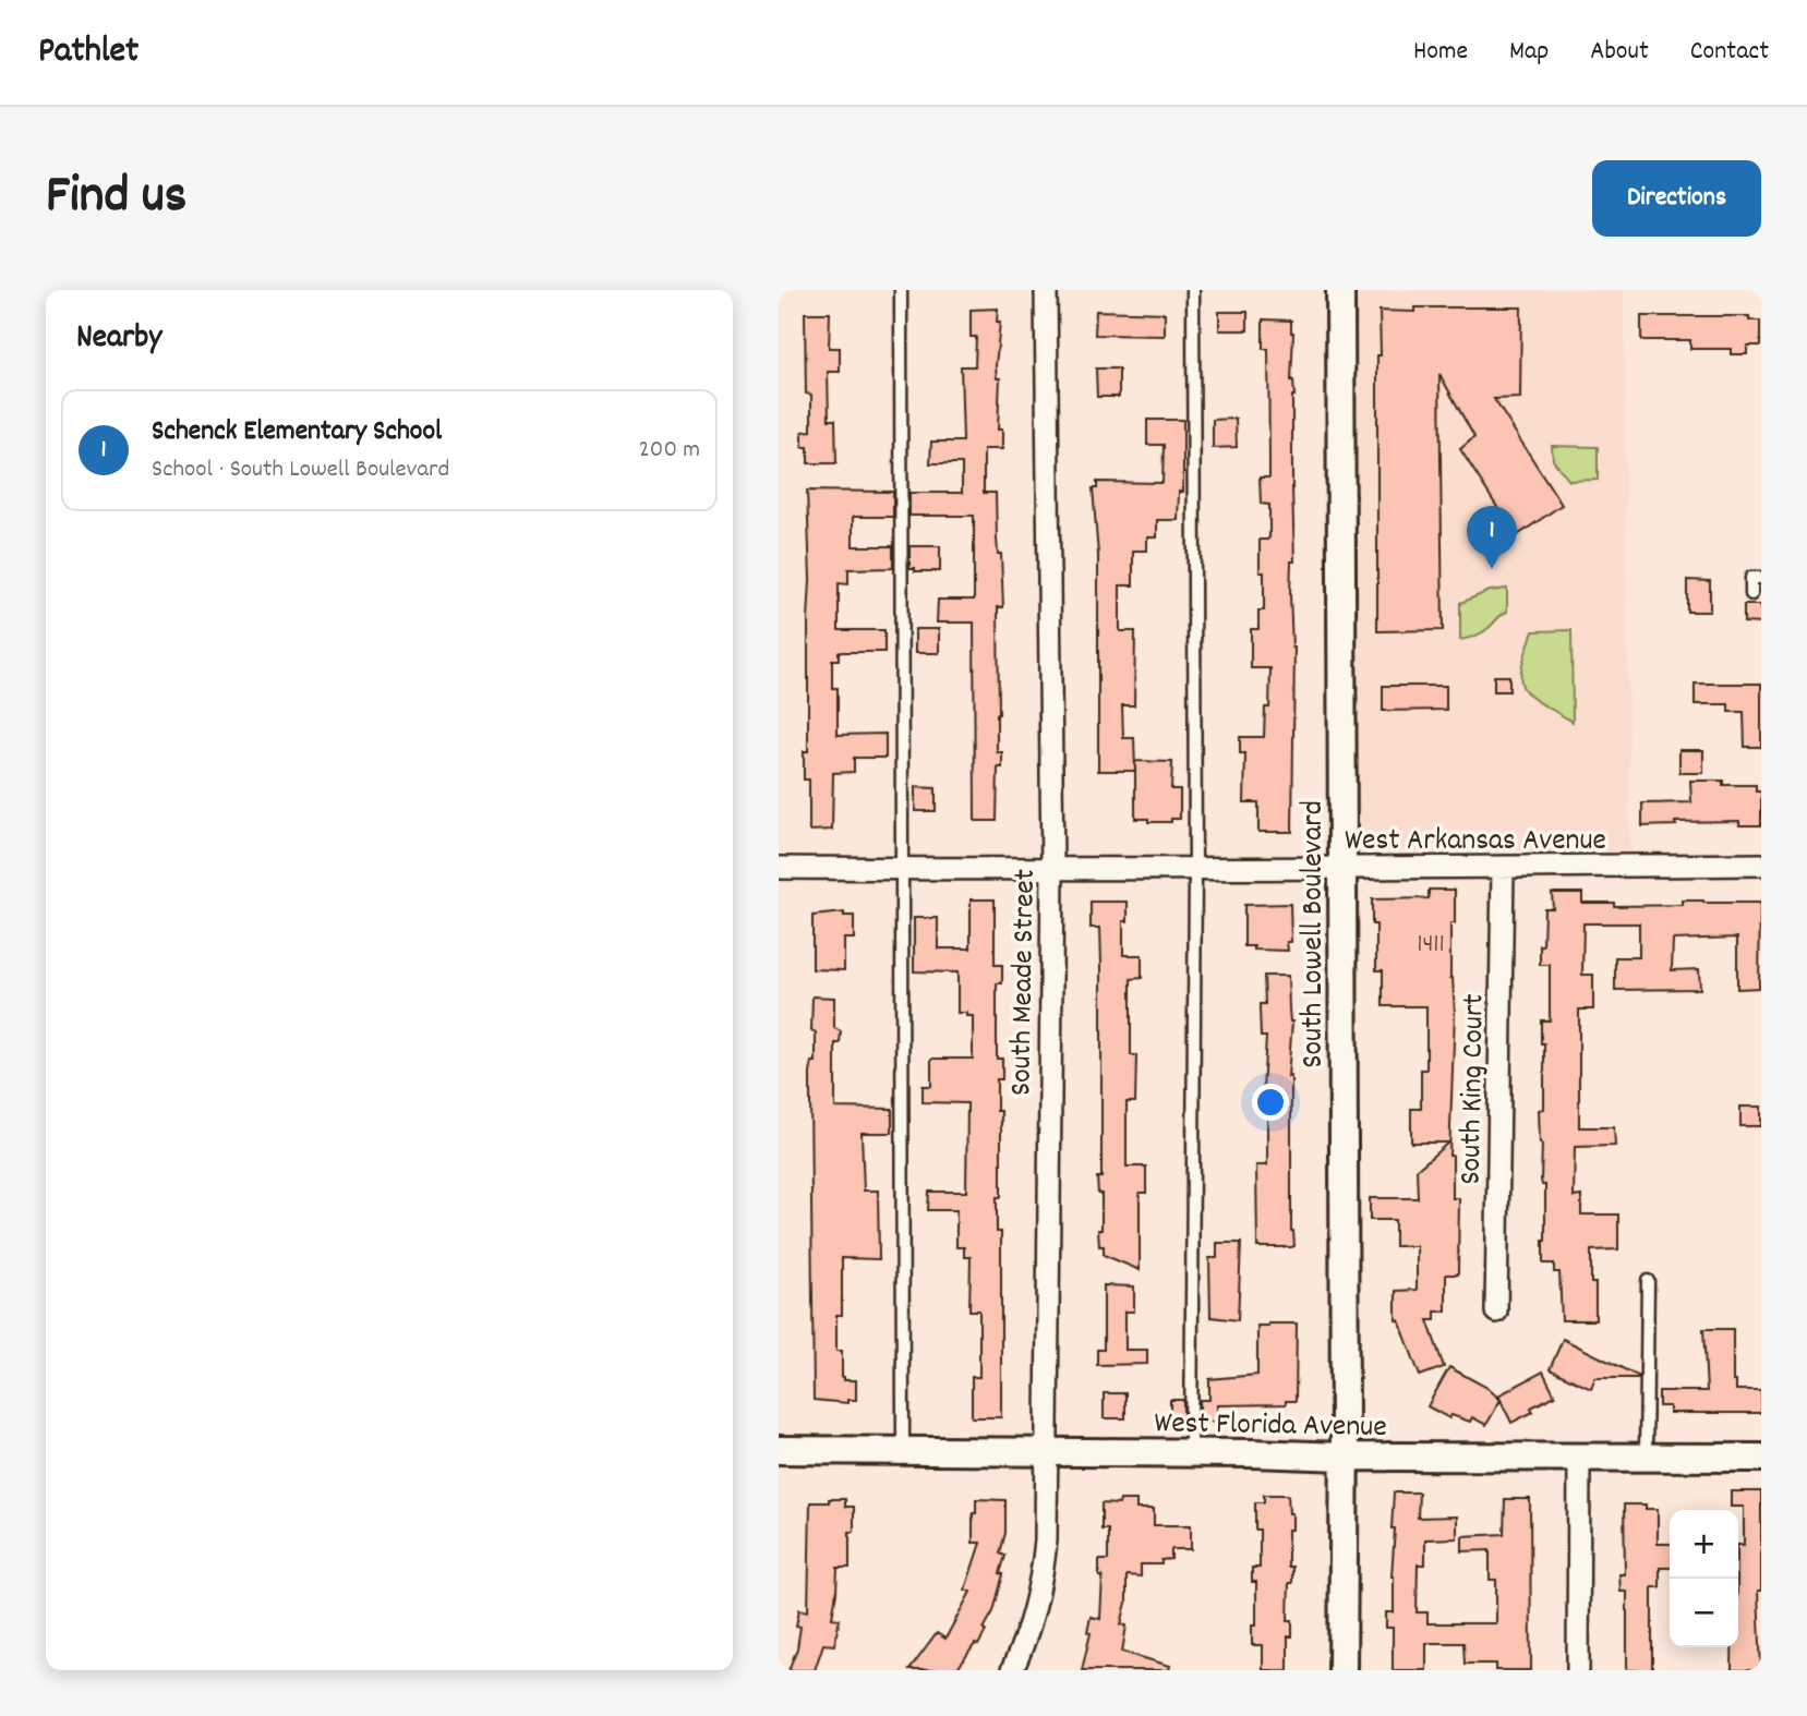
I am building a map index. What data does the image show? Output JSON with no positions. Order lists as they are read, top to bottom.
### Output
{
  "streets": {
    "street": [
      "West Arkansas Avenue",
      "South Lowell Boulevard",
      "South Meade Street",
      "South King Court",
      "West Florida Avenue"
    ]
  },
  "crossings": [
    ["West Arkansas Avenue", "South Lowell Boulevard"],
    ["West Arkansas Avenue", "South Meade Street"],
    ["West Arkansas Avenue", "South King Court"],
    ["South Lowell Boulevard", "West Florida Avenue"],
    ["South Meade Street", "West Florida Avenue"]
  ],
  "house_numbers": ["1411"],
  "page": {
    "header": "Pathlet",
    "nav": [
      "Home",
      "Map",
      "About",
      "Contact"
    ],
    "title": "Find us",
    "buttons": "Directions",
    "heading": "Nearby",
    "list": [
      {
        "mark": "1",
        "name": "Schenck Elementary School",
        "note": "School · South Lowell Boulevard",
        "value": "200 m"
      }
    ],
    "pins": "1",
    "map_buttons": ["+", "−"]
  }
}
